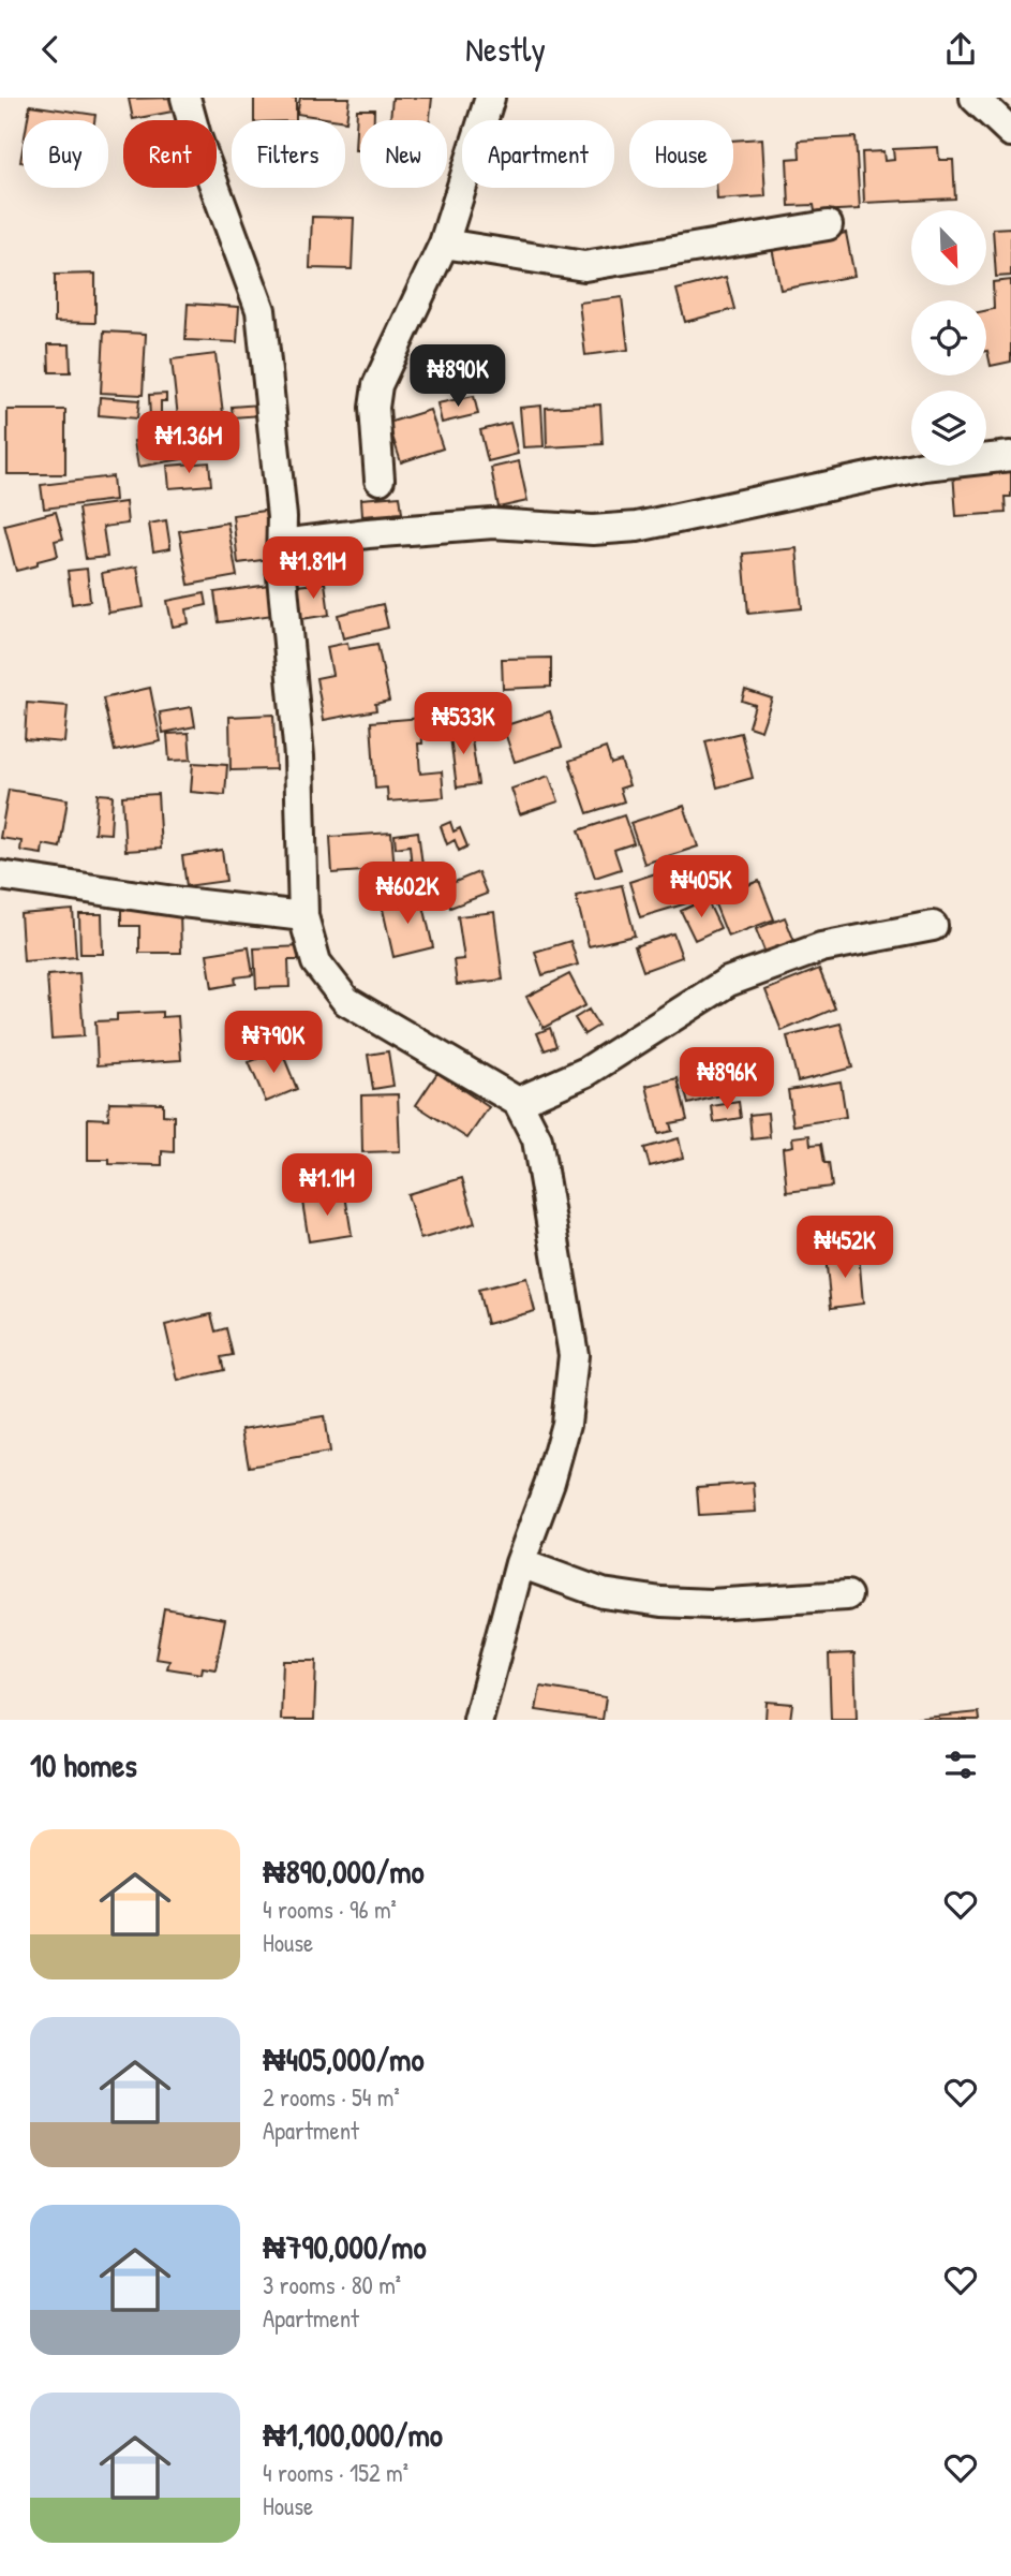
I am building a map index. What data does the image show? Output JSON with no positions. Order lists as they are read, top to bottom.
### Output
{
  "north": "bottom right",
  "page": {
    "header": "Nestly",
    "chip": [
      "Buy",
      "Rent",
      "Filters",
      "New",
      "Apartment",
      "House"
    ],
    "price": [
      "₦890K",
      "₦1.36M",
      "₦1.81M",
      "₦533K",
      "₦405K",
      "₦602K",
      "₦790K",
      "₦896K",
      "₦1.1M",
      "₦452K"
    ],
    "heading": "10 homes",
    "list": [
      {
        "name": "₦890,000/mo",
        "note": "4 rooms · 96 m² · House"
      },
      {
        "name": "₦405,000/mo",
        "note": "2 rooms · 54 m² · Apartment"
      },
      {
        "name": "₦790,000/mo",
        "note": "3 rooms · 80 m² · Apartment"
      },
      {
        "name": "₦1,100,000/mo",
        "note": "4 rooms · 152 m² · House"
      }
    ]
  }
}
